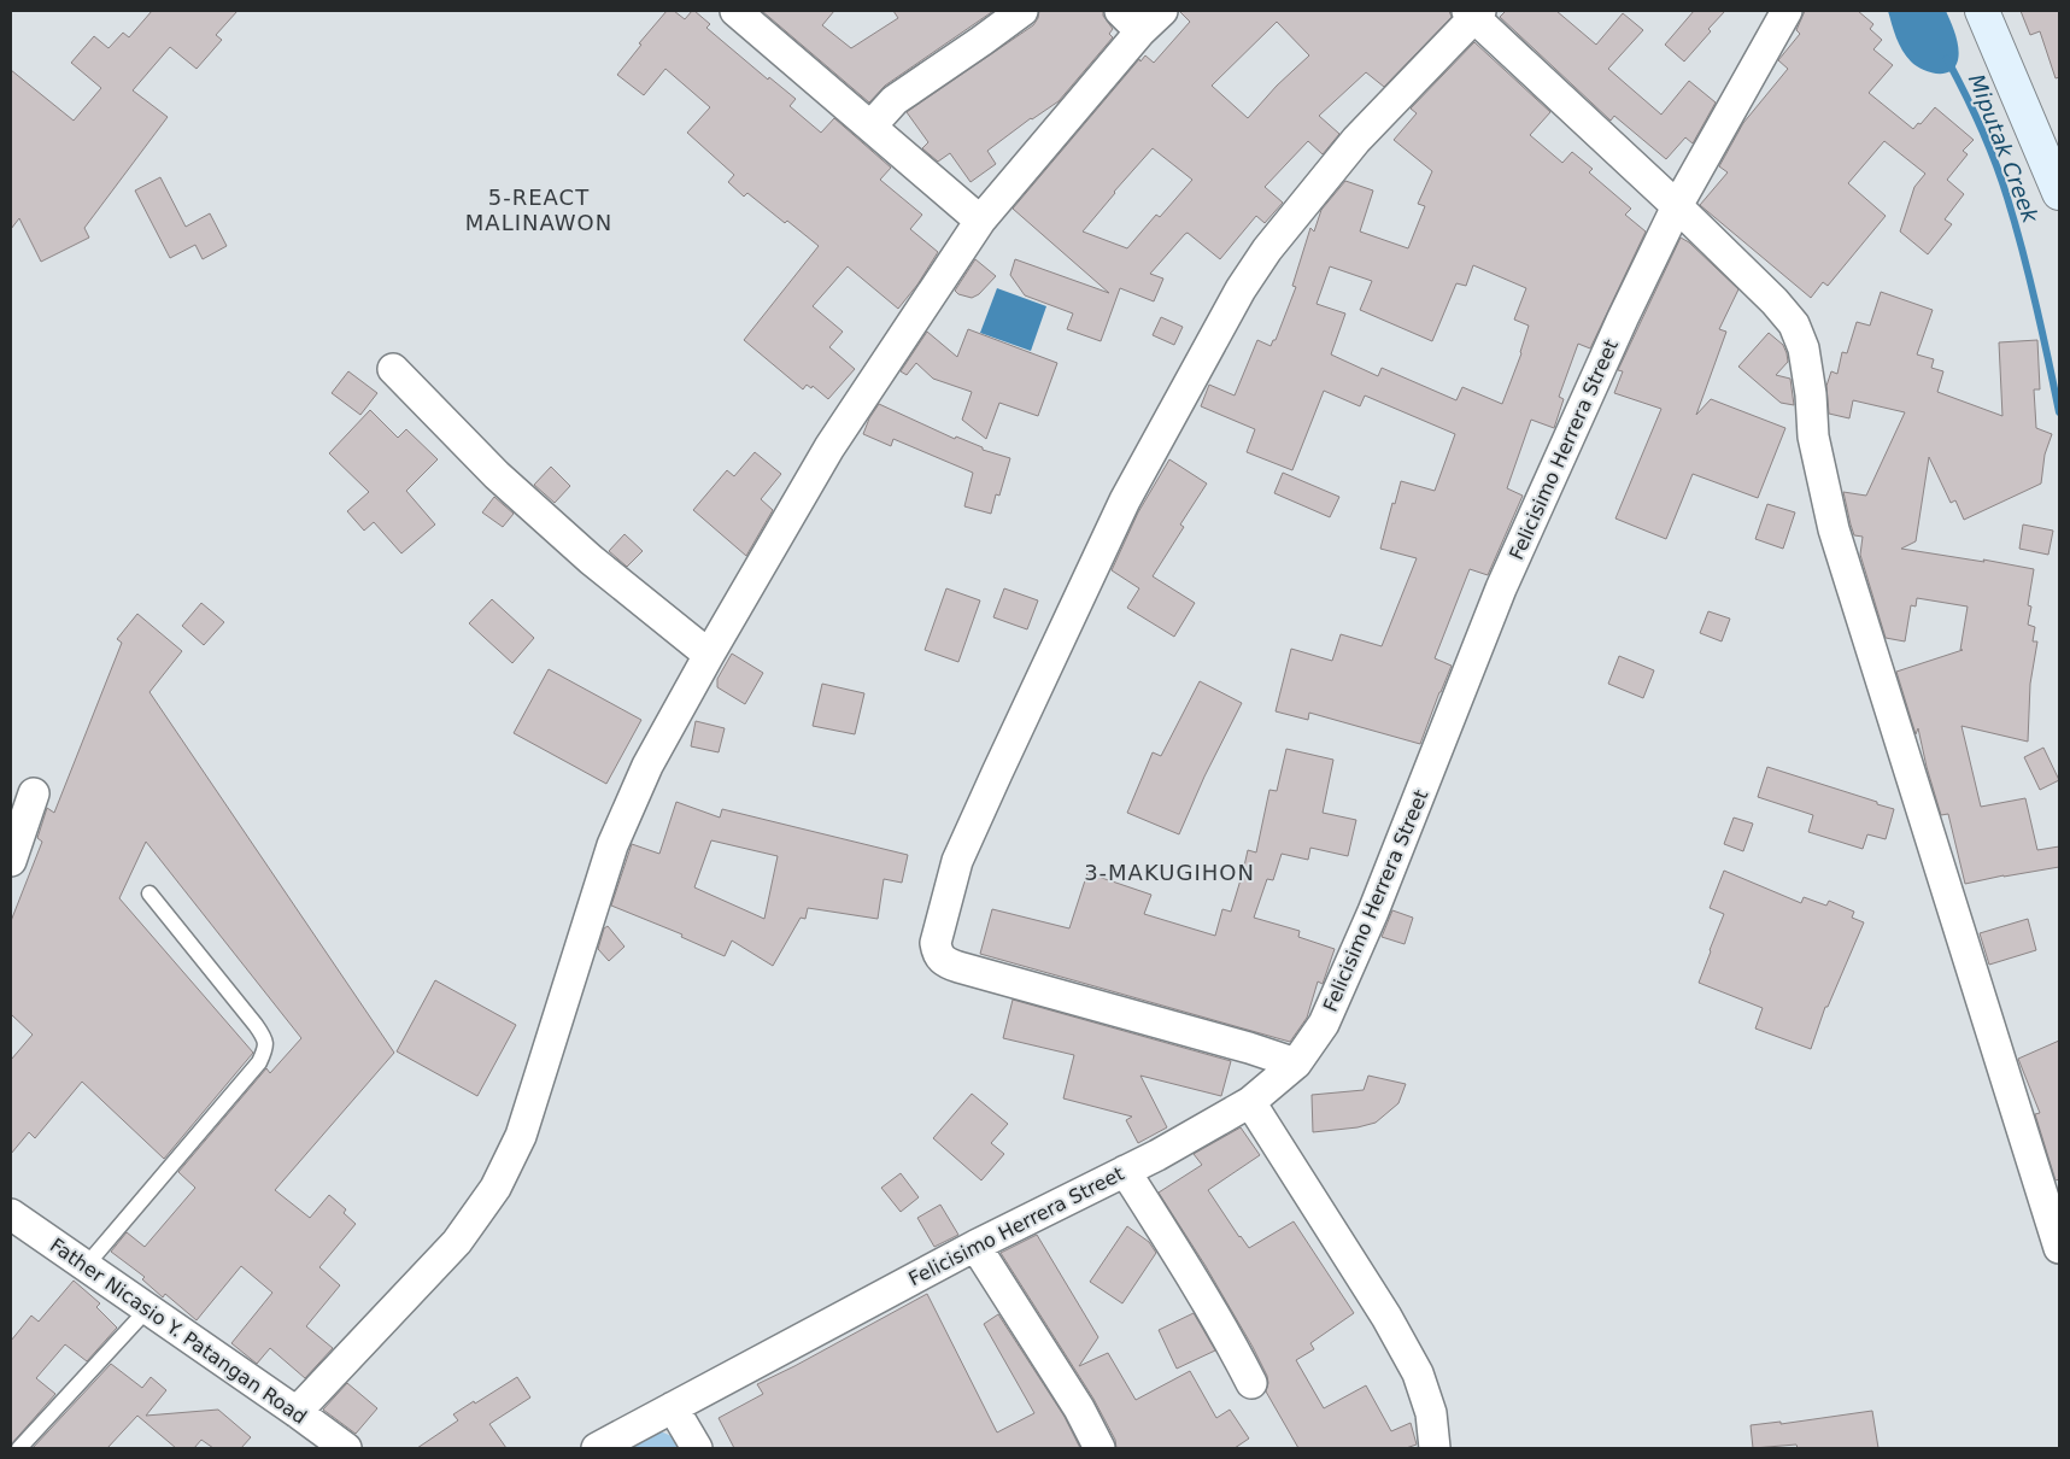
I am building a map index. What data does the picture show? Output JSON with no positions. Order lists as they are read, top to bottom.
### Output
{
  "streets": {
    "street": ["Felicisimo Herrera Street", "Father Nicasio Y. Patangan Road"]
  },
  "districts": ["5-REACT MALINAWON", "3-MAKUGIHON"],
  "water": ["Miputak Creek"]
}
